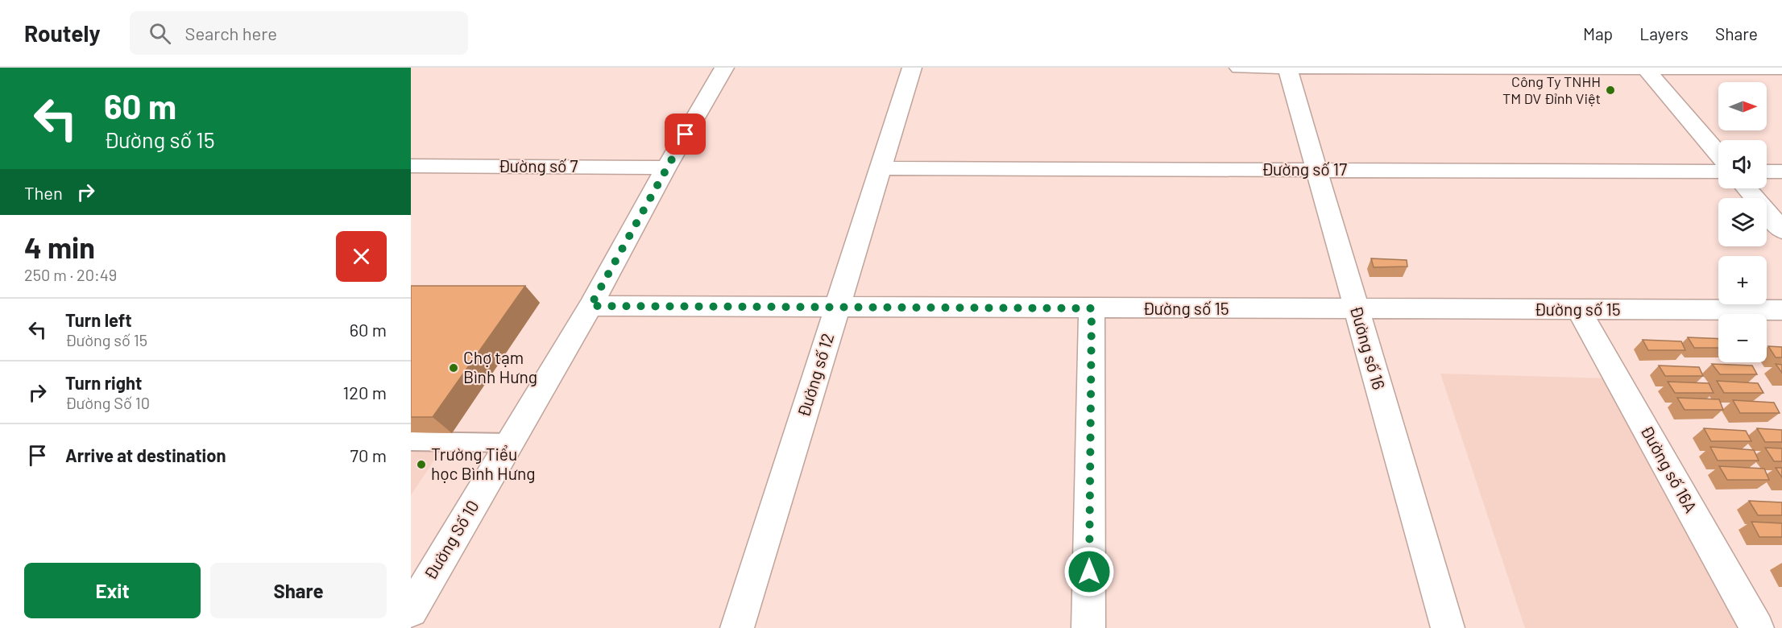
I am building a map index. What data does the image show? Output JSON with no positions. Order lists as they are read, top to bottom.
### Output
{
  "streets": {
    "street": [
      "Đường số 7",
      "Đường số 17",
      "Đường số 15",
      "Đường số 16",
      "Đường số 12",
      "Đường số 16A",
      "Đường Số 10"
    ]
  },
  "crossings": [
    ["Đường số 7", "Đường Số 10"],
    ["Đường số 17", "Đường số 16"],
    ["Đường số 17", "Đường số 12"],
    ["Đường số 15", "Đường số 16"],
    ["Đường số 15", "Đường số 12"],
    ["Đường số 15", "Đường số 16A"],
    ["Đường số 15", "Đường Số 10"]
  ],
  "places": ["Công Ty TNHH TM DV Đỉnh Việt", "Chợ tạm Bình Hưng", "Trường Tiểu học Bình Hưng"],
  "north": "right",
  "page": {
    "header": "Routely",
    "search": "Search here",
    "nav": ["Map", "Layers", "Share"],
    "turn": ["60 m", "Đường số 15"],
    "map_buttons": ["+", "−"],
    "then": "Then",
    "heading": ["4 min", "250 m · 20:49"],
    "list": [
      {
        "name": "Turn left",
        "note": "Đường số 15",
        "value": "60 m"
      },
      {
        "name": "Turn right",
        "note": "Đường Số 10",
        "value": "120 m"
      },
      {
        "name": "Arrive at destination",
        "value": "70 m"
      }
    ],
    "buttons": ["Exit", "Share"]
  }
}
